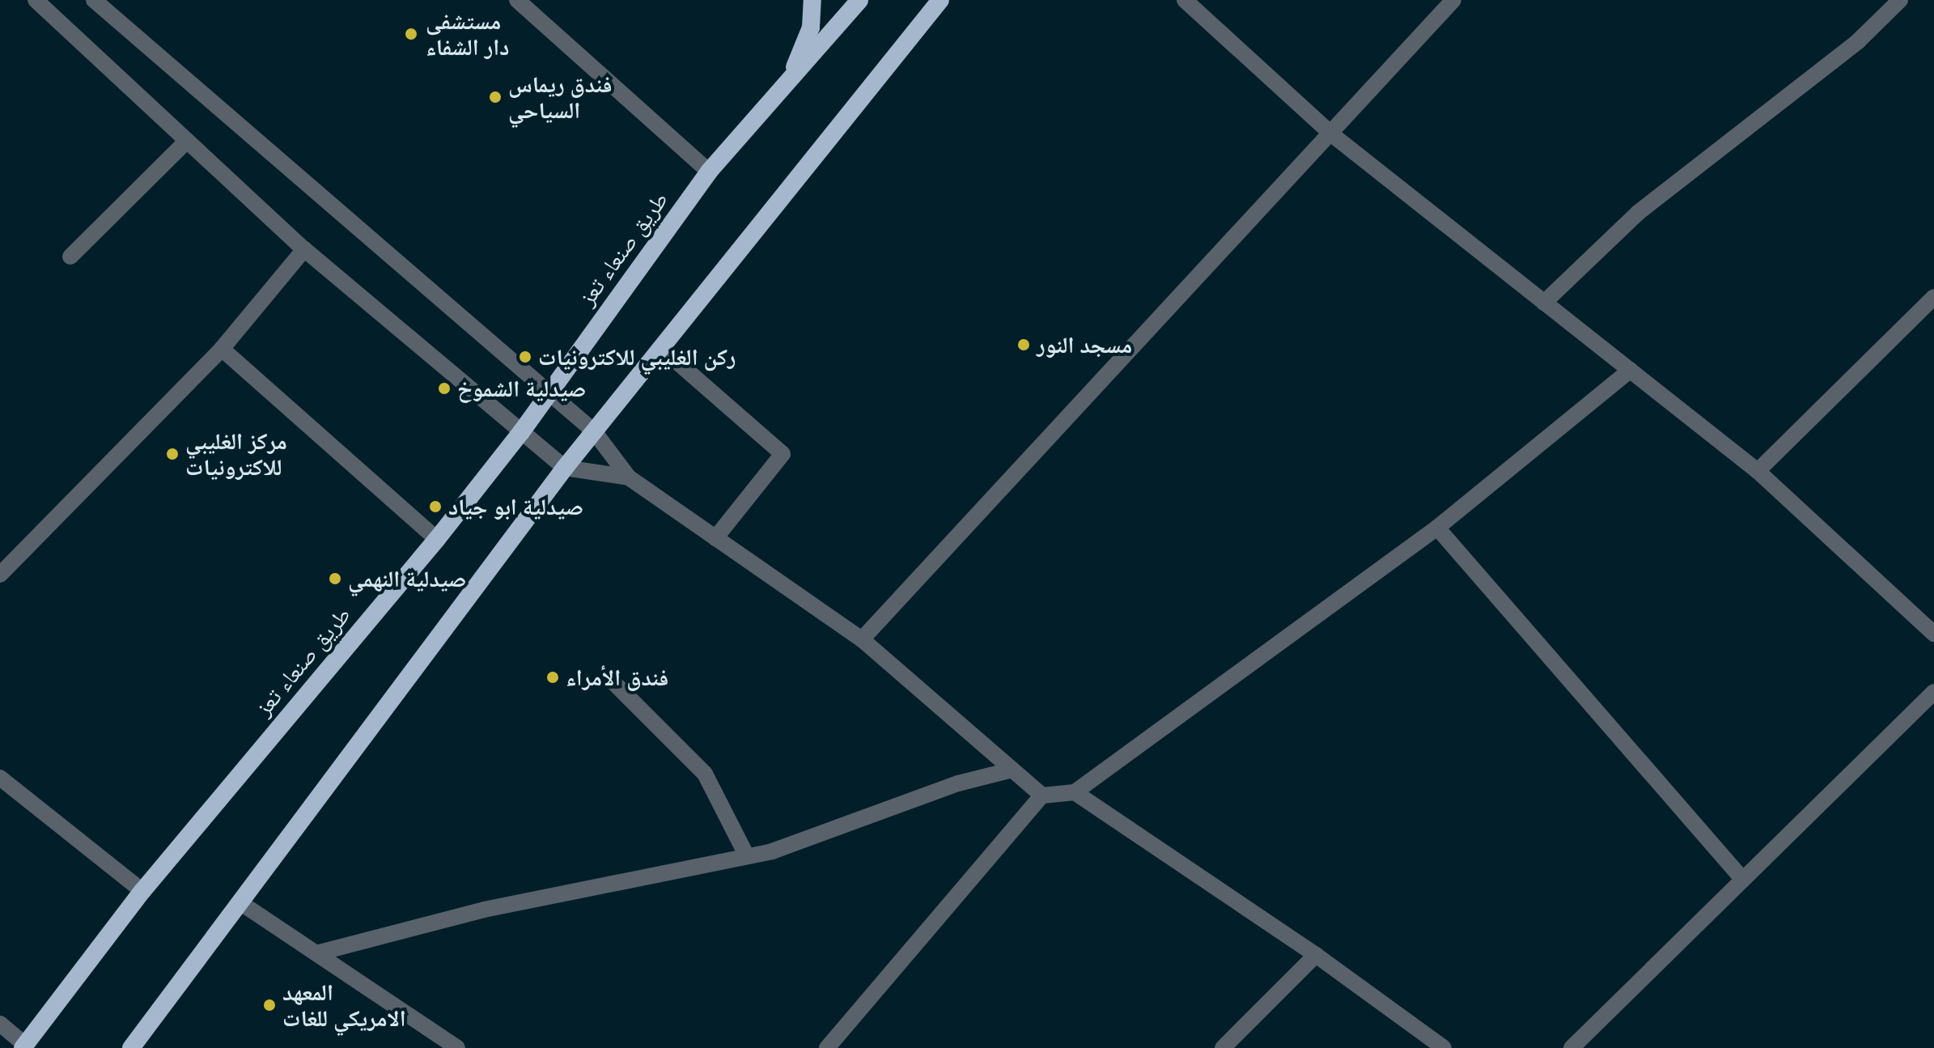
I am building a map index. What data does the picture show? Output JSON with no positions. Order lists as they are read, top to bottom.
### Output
{
  "streets": {
    "highway": ["طريق صنعاء تعز"]
  },
  "places": [
    "مستشفى دار الشفاء",
    "فندق ريماس السياحي",
    "مسجد النور",
    "ركن الغليبي للاكترونيات",
    "صيدلية الشموخ",
    "مركز الغليبي للاكترونيات",
    "صيدلية ابو جياد",
    "صيدلية النهمي",
    "فندق الأمراء",
    "المعهد الامريكي للغات"
  ]
}
